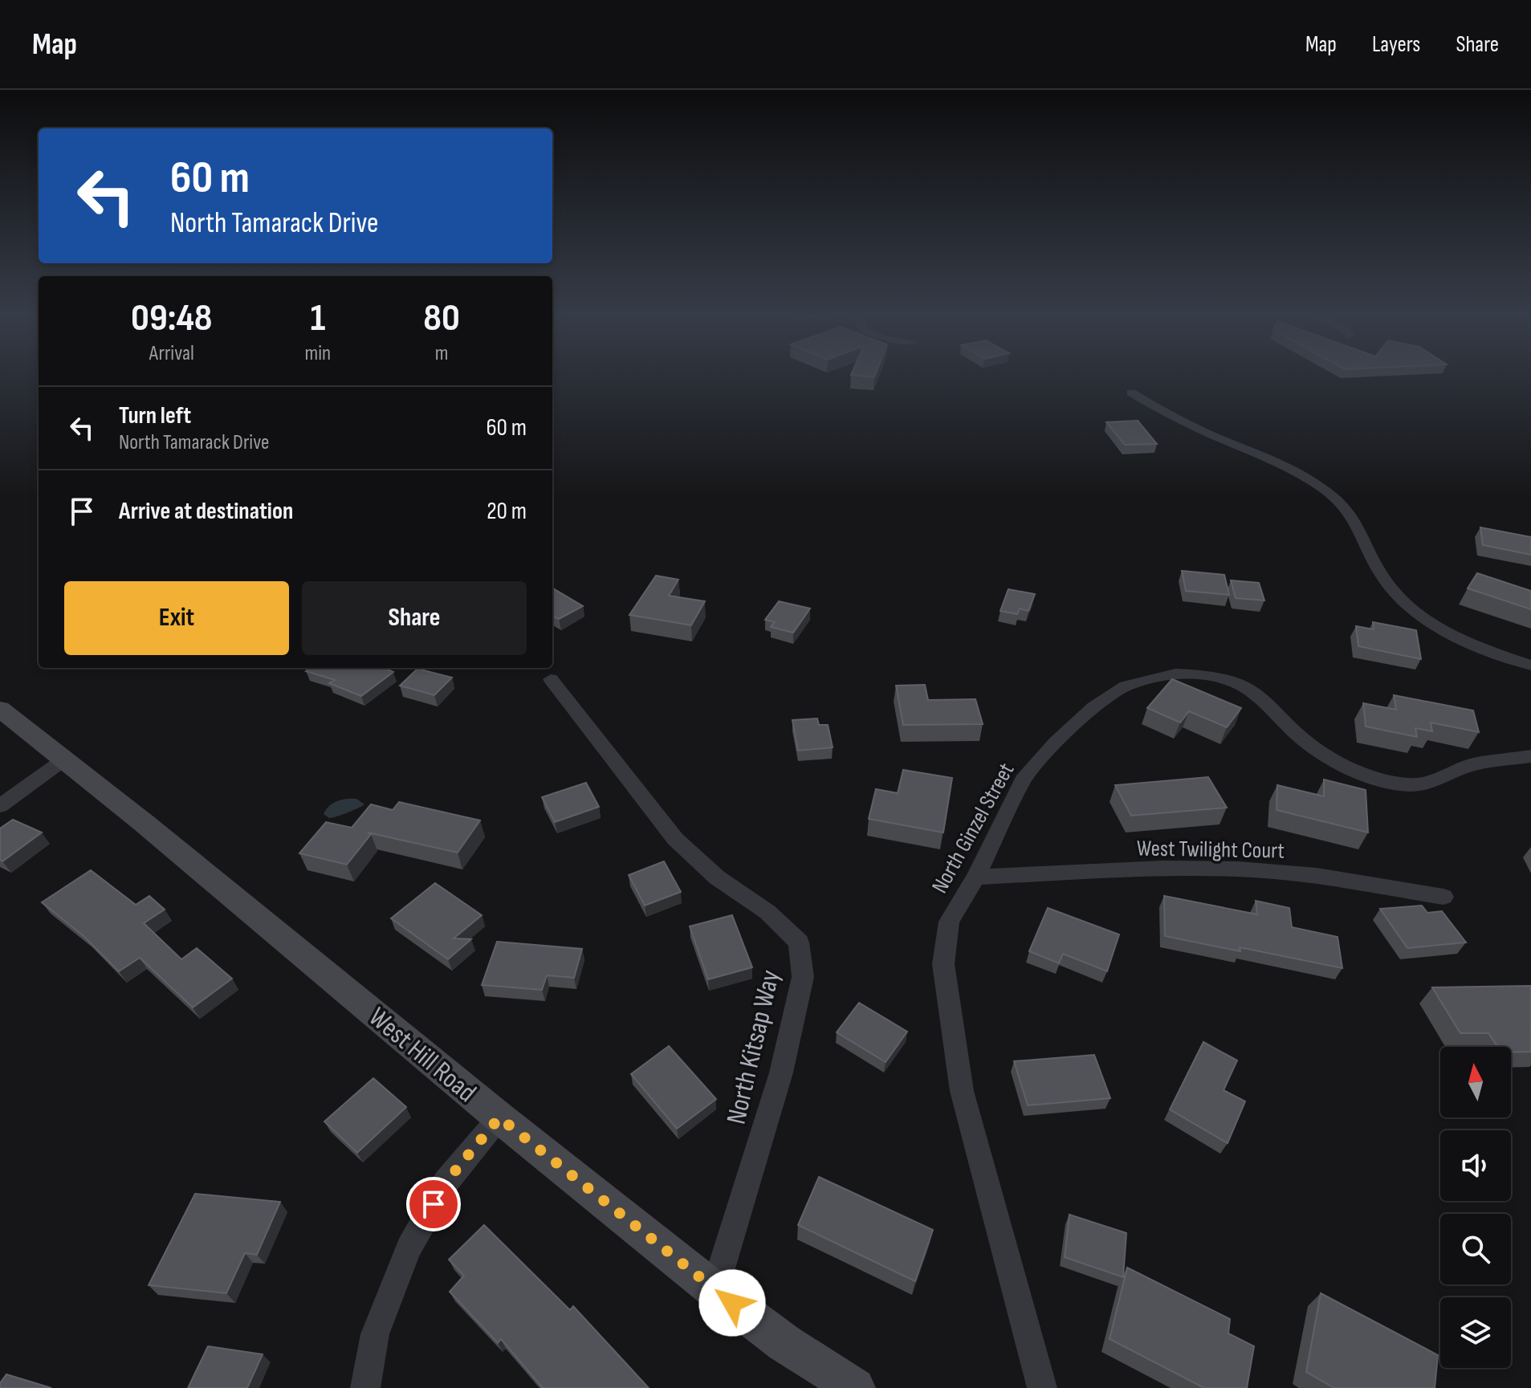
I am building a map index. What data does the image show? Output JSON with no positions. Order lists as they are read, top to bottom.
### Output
{
  "streets": {
    "street": [
      "North Ginzel Street",
      "West Twilight Court",
      "North Kitsap Way",
      "West Hill Road"
    ]
  },
  "crossings": [
    ["North Ginzel Street", "West Twilight Court"],
    ["North Kitsap Way", "West Hill Road"]
  ],
  "north": "top",
  "page": {
    "header": "Map",
    "nav": ["Map", "Layers", "Share"],
    "turn": ["60 m", "North Tamarack Drive"],
    "eta": [
      "09:48",
      "Arrival",
      "1",
      "min",
      "80",
      "m"
    ],
    "list": [
      {
        "name": "Turn left",
        "note": "North Tamarack Drive",
        "value": "60 m"
      },
      {
        "name": "Arrive at destination",
        "value": "20 m"
      }
    ],
    "buttons": ["Exit", "Share"]
  }
}
